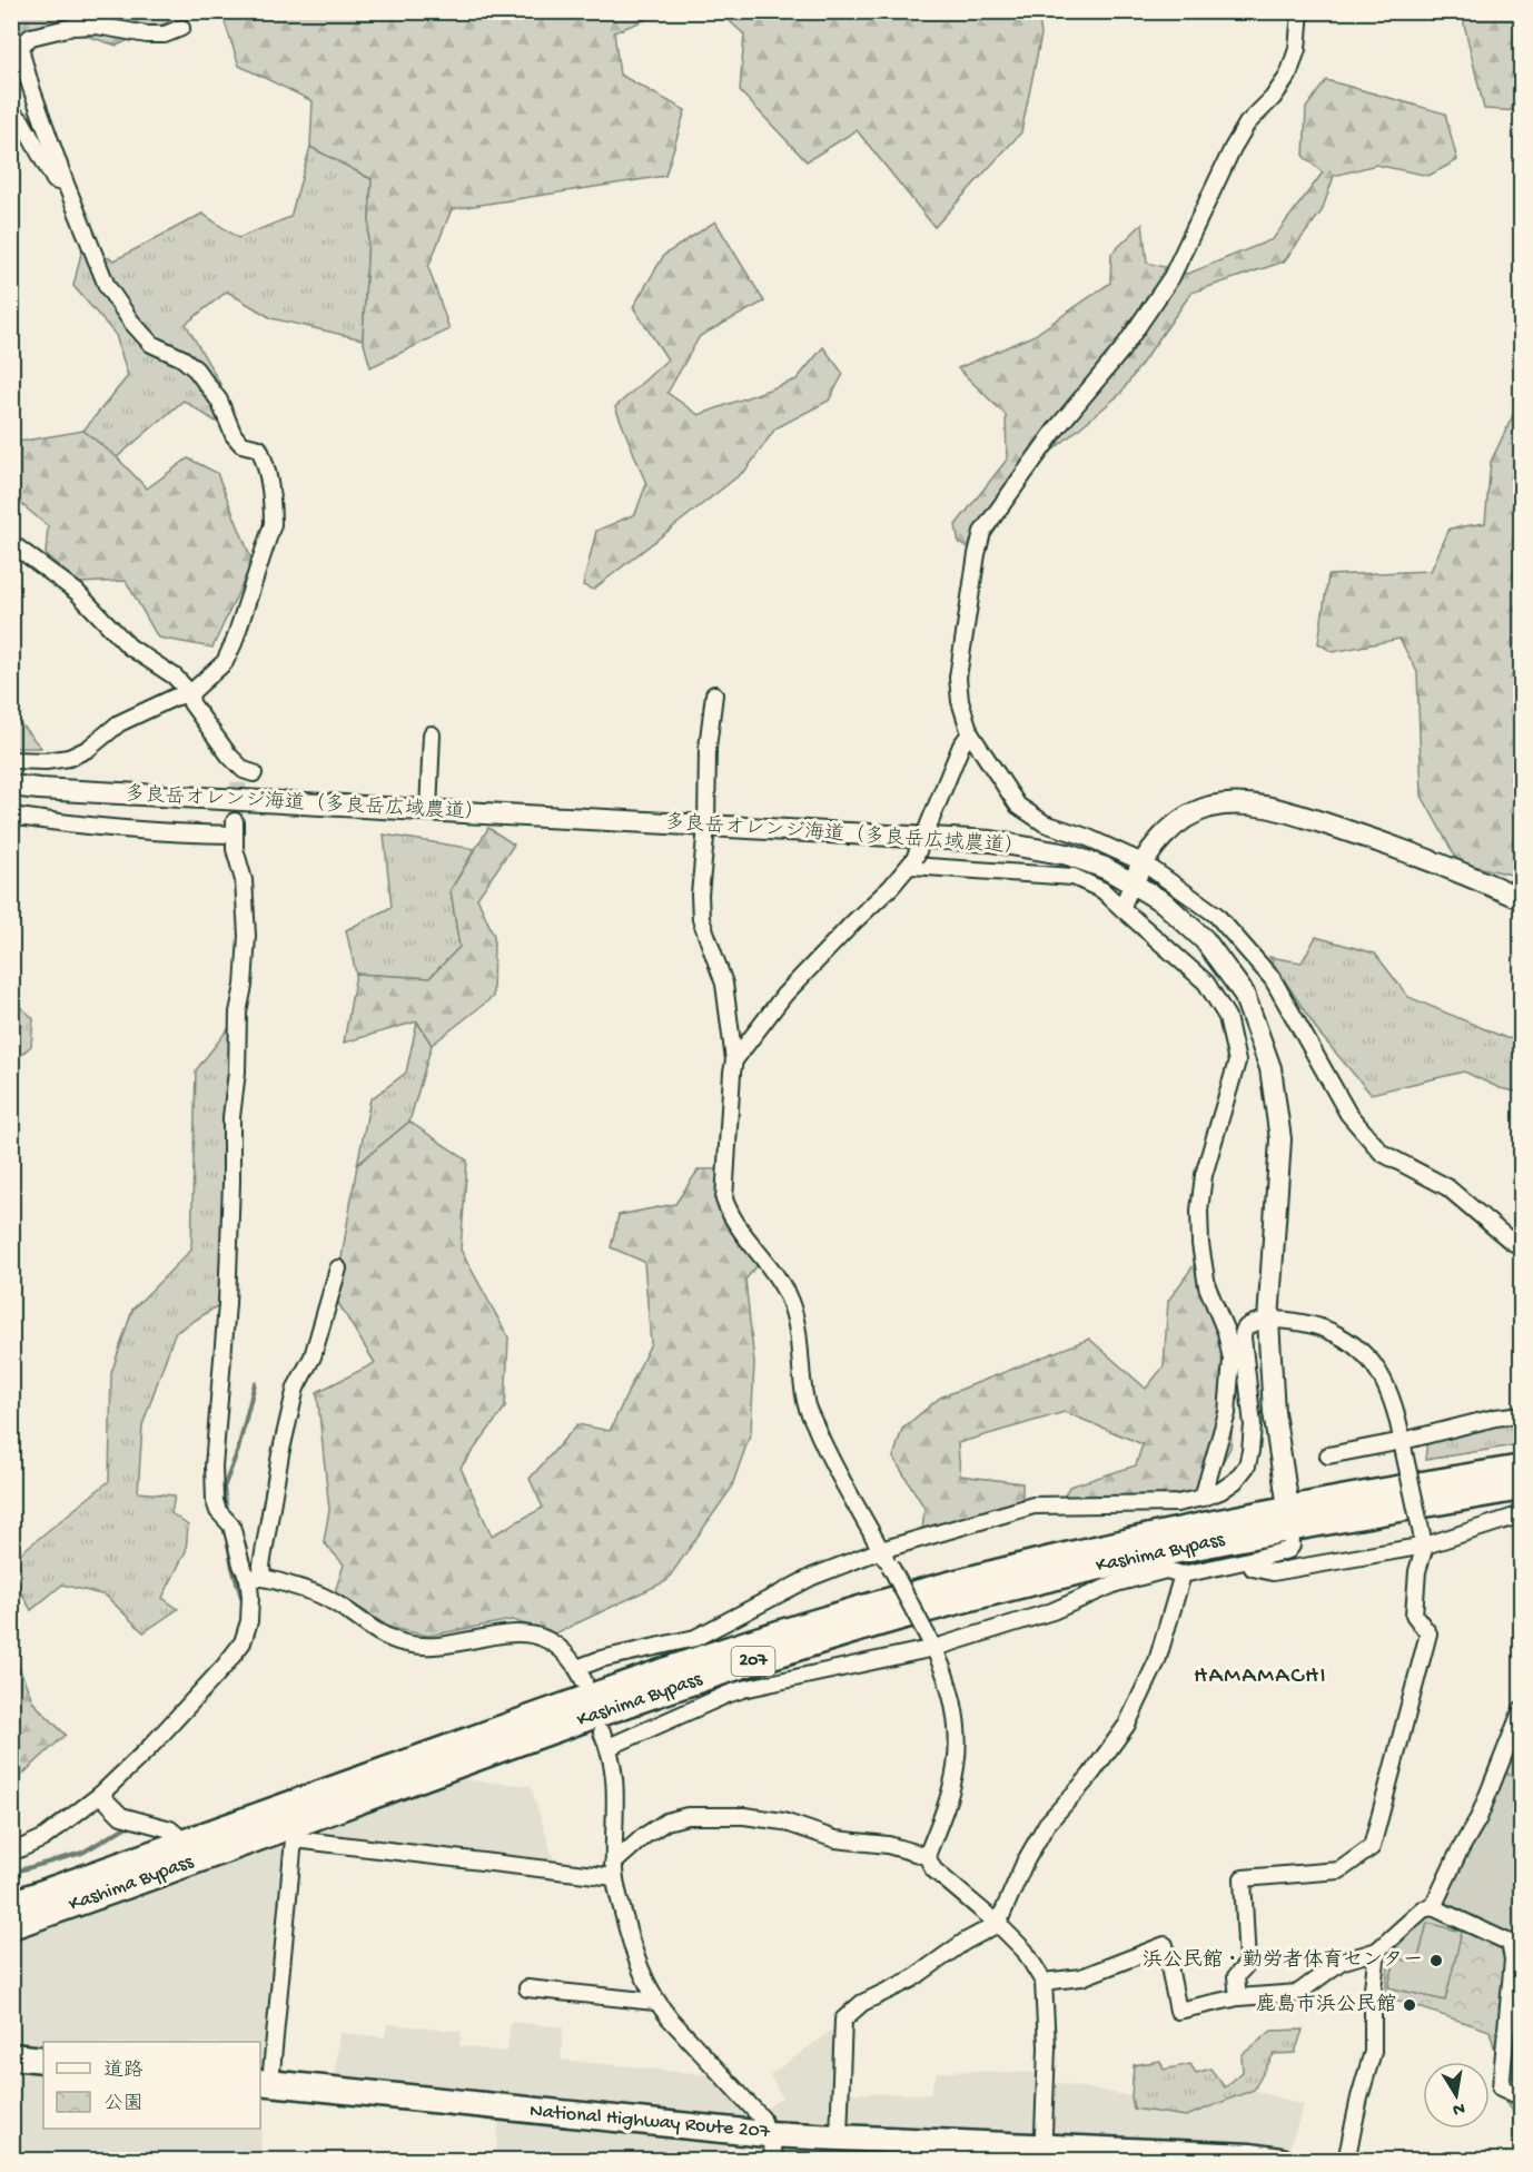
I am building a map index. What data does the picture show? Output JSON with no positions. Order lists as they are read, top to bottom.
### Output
{
  "streets": {
    "highway": ["Kashima Bypass", "207", "National Highway Route 207"],
    "street": ["多良岳オレンジ海道（多良岳広域農道）"]
  },
  "crossings": [
    ["多良岳オレンジ海道（多良岳広域農道）", "Kashima Bypass"]
  ],
  "districts": ["HAMAMACHI"],
  "places": ["浜公民館・勤労者体育センター", "鹿島市浜公民館"],
  "legend": ["道路", "公園"],
  "north": "bottom"
}
